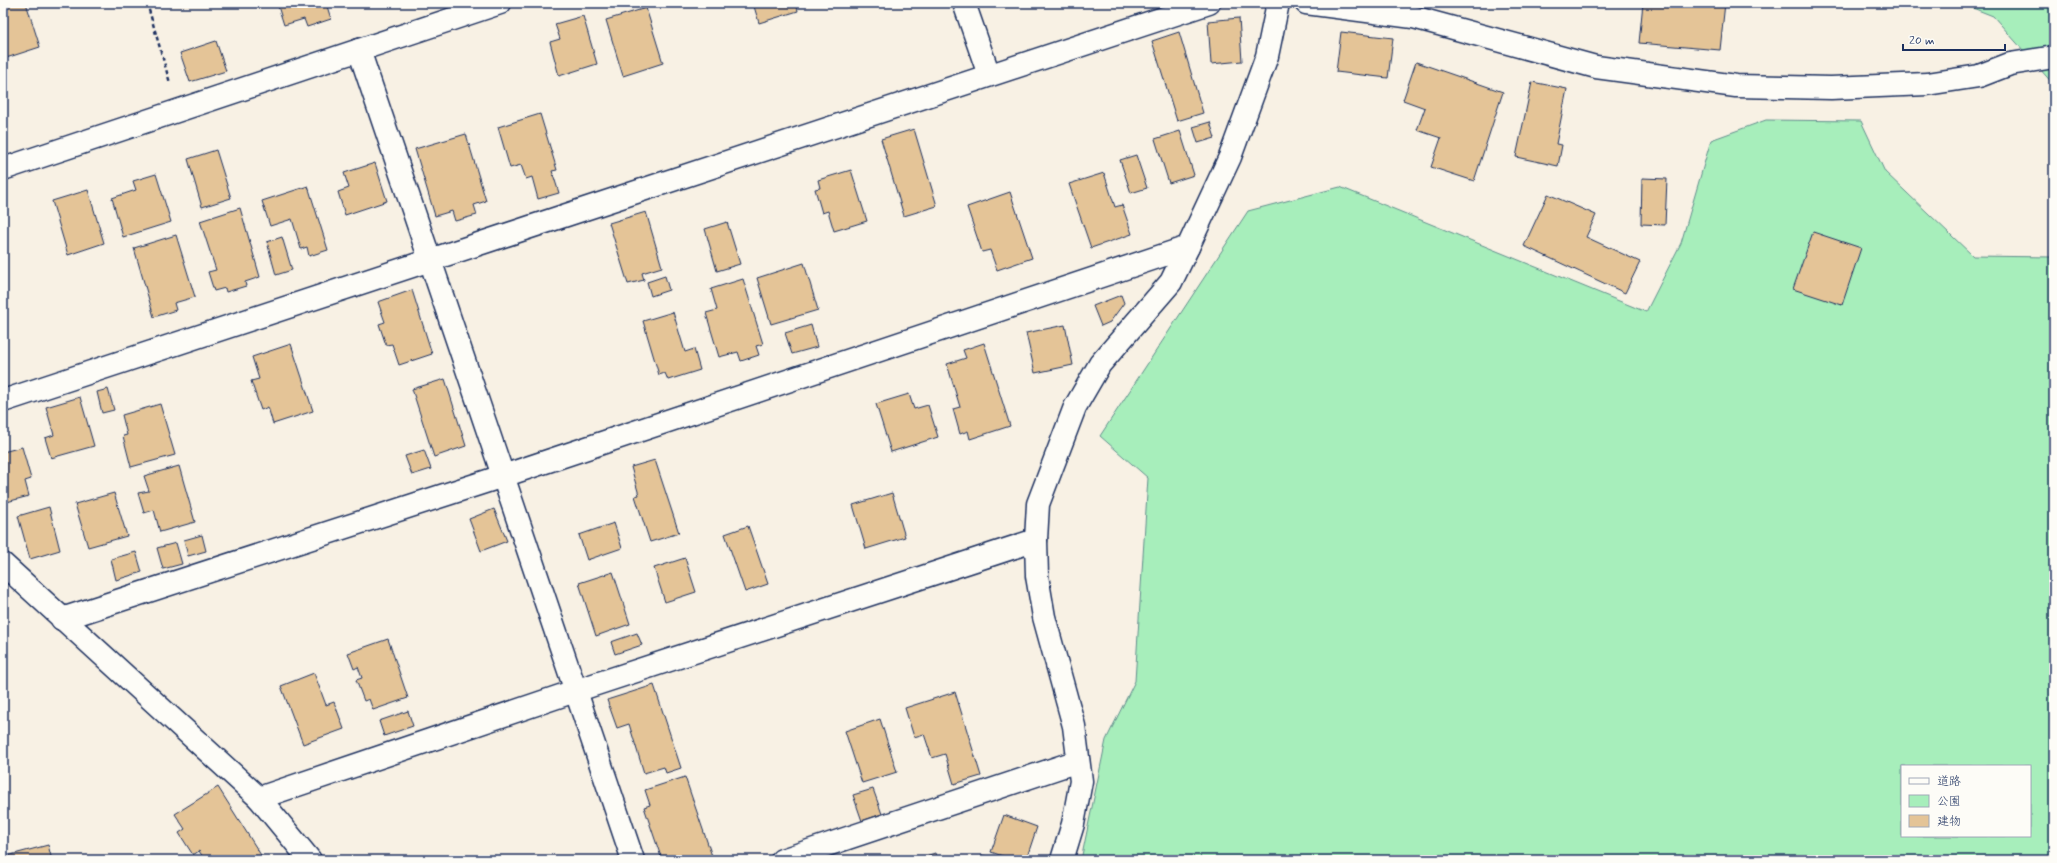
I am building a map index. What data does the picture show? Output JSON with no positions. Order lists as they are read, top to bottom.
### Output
{
  "legend": ["道路", "公園", "建物"],
  "scale_bar": "20 m"
}
